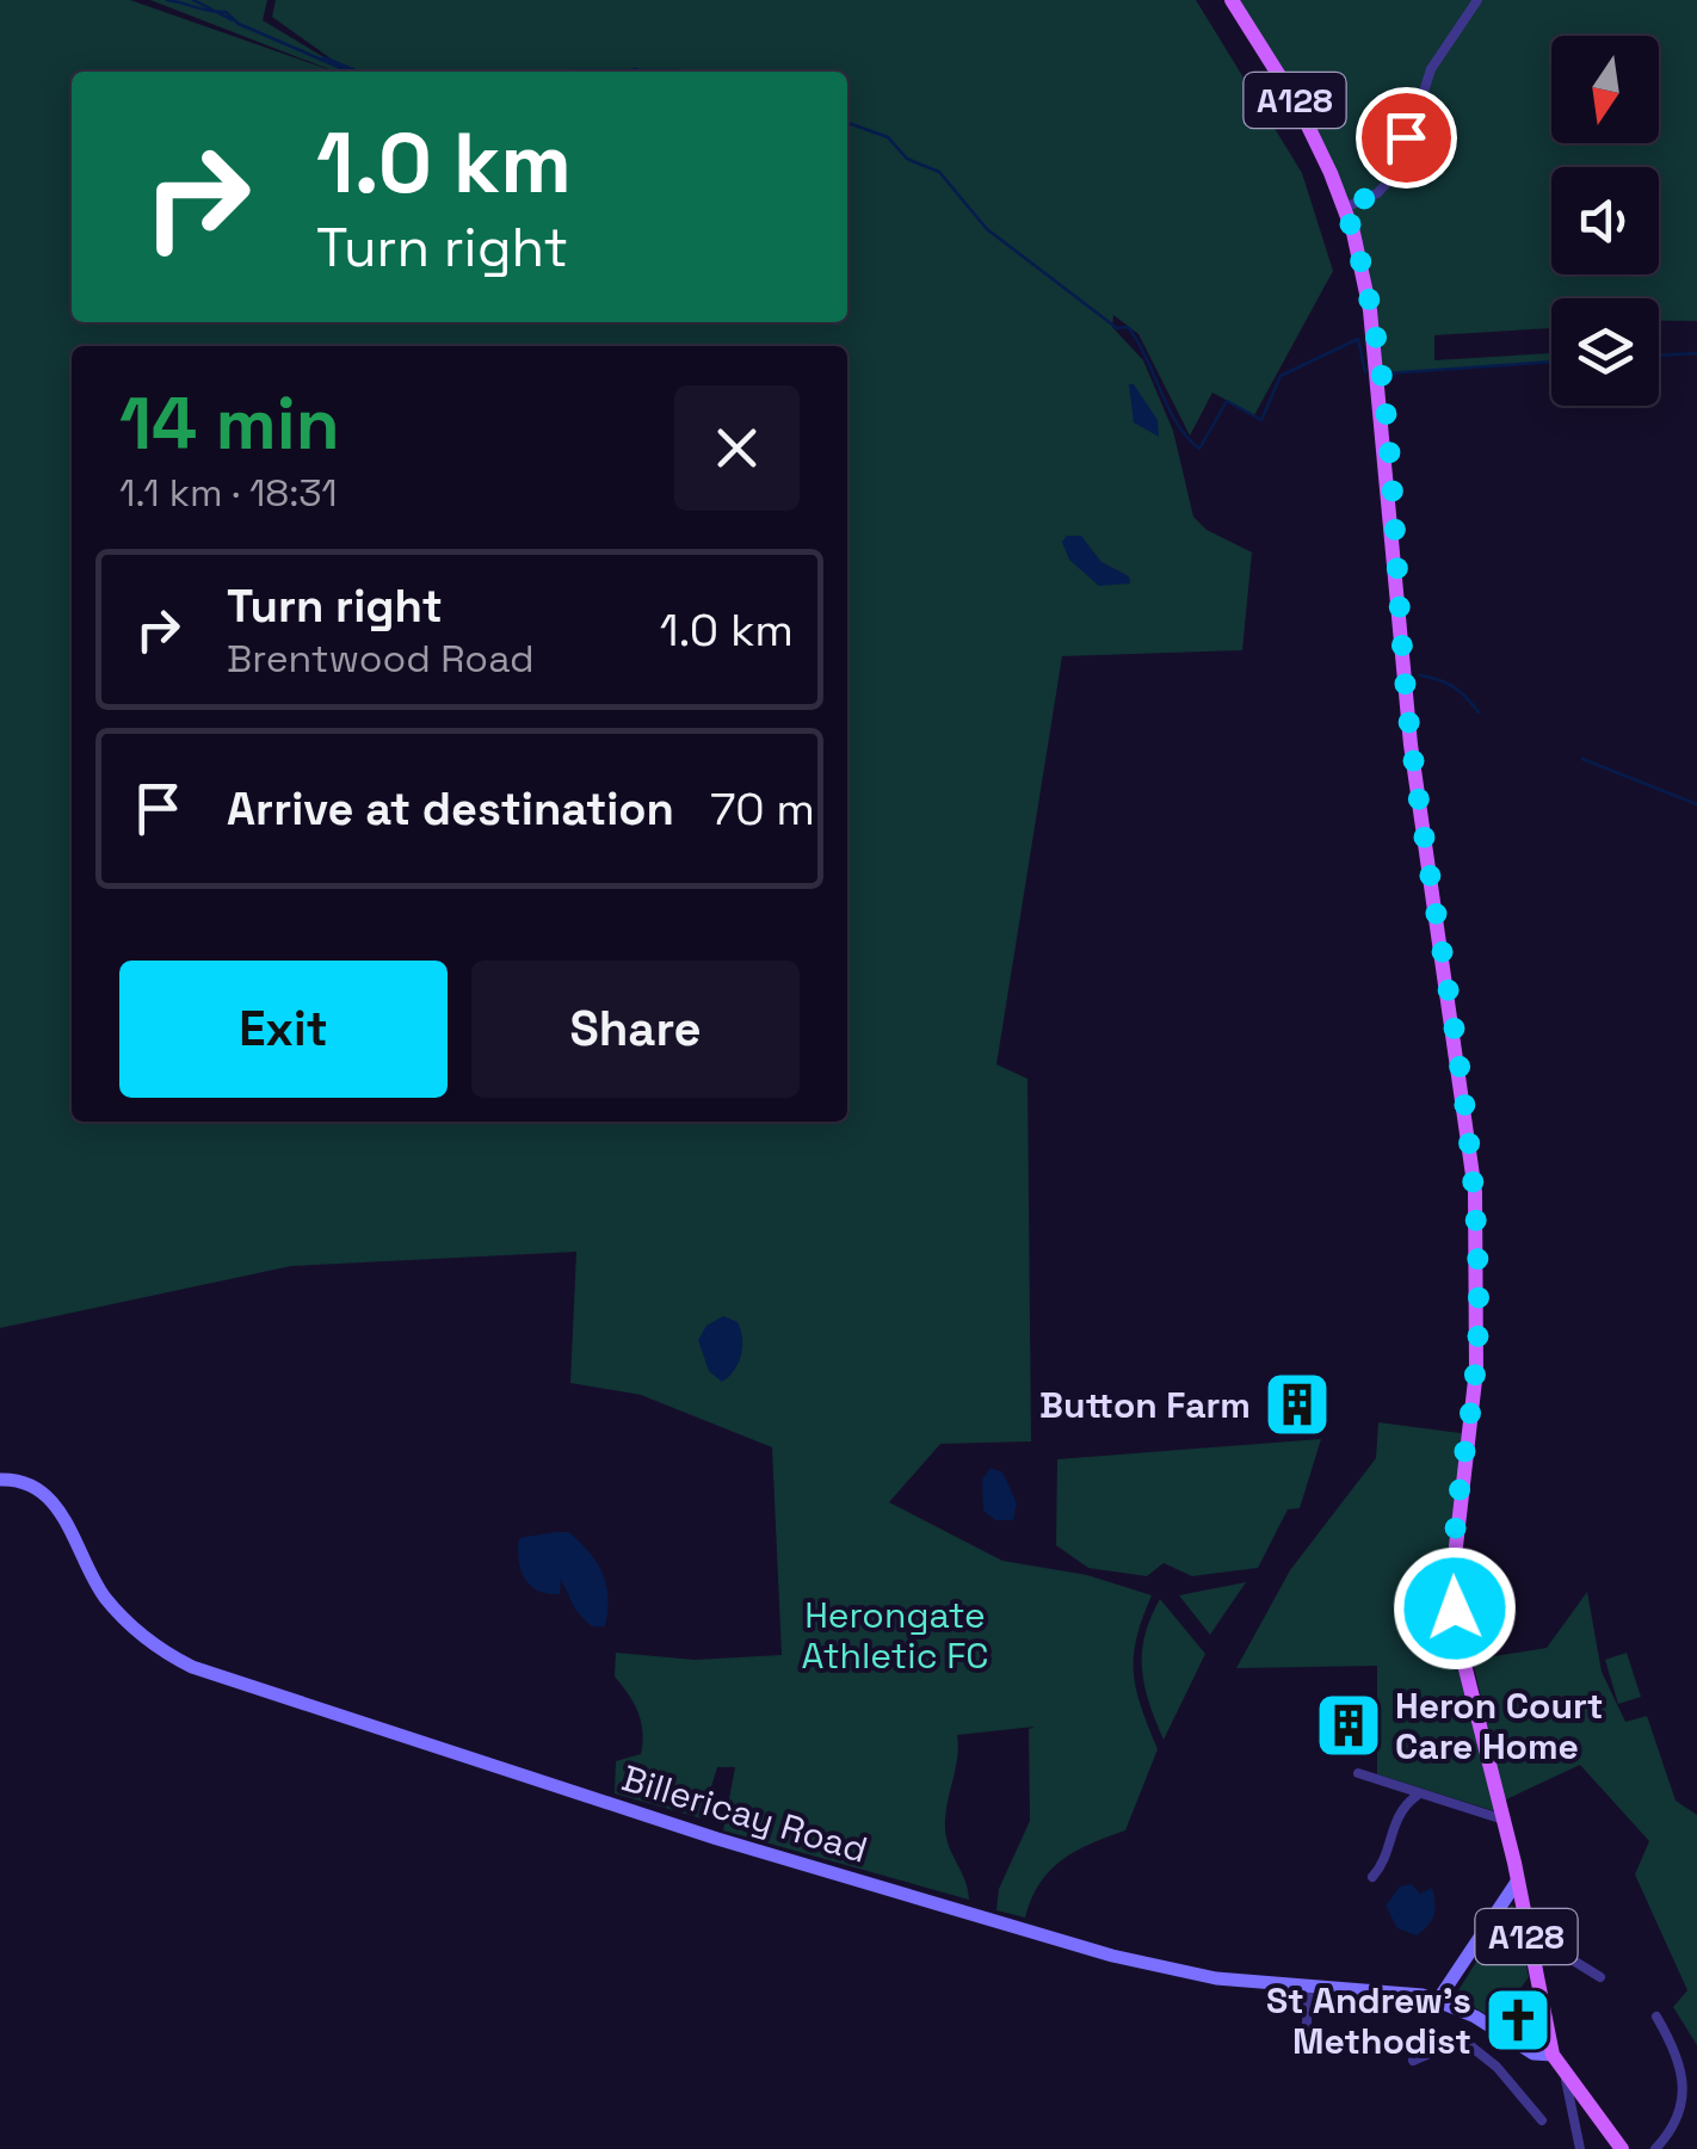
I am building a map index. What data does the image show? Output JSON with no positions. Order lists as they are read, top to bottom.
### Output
{
  "streets": {
    "main road": ["A128"],
    "street": ["Billericay Road"]
  },
  "crossings": [
    ["A128", "Billericay Road"]
  ],
  "parks": ["Herongate Athletic FC"],
  "places": {
    "building": ["Button Farm", "Heron Court Care Home"],
    "church": ["St Andrew's Methodist"]
  },
  "north": "bottom",
  "page": {
    "turn": ["1.0 km", "Turn right"],
    "heading": ["14 min", "1.1 km · 18:31"],
    "list": [
      {
        "name": "Turn right",
        "note": "Brentwood Road",
        "value": "1.0 km"
      },
      {
        "name": "Arrive at destination",
        "value": "70 m"
      }
    ],
    "buttons": ["Exit", "Share"]
  }
}
